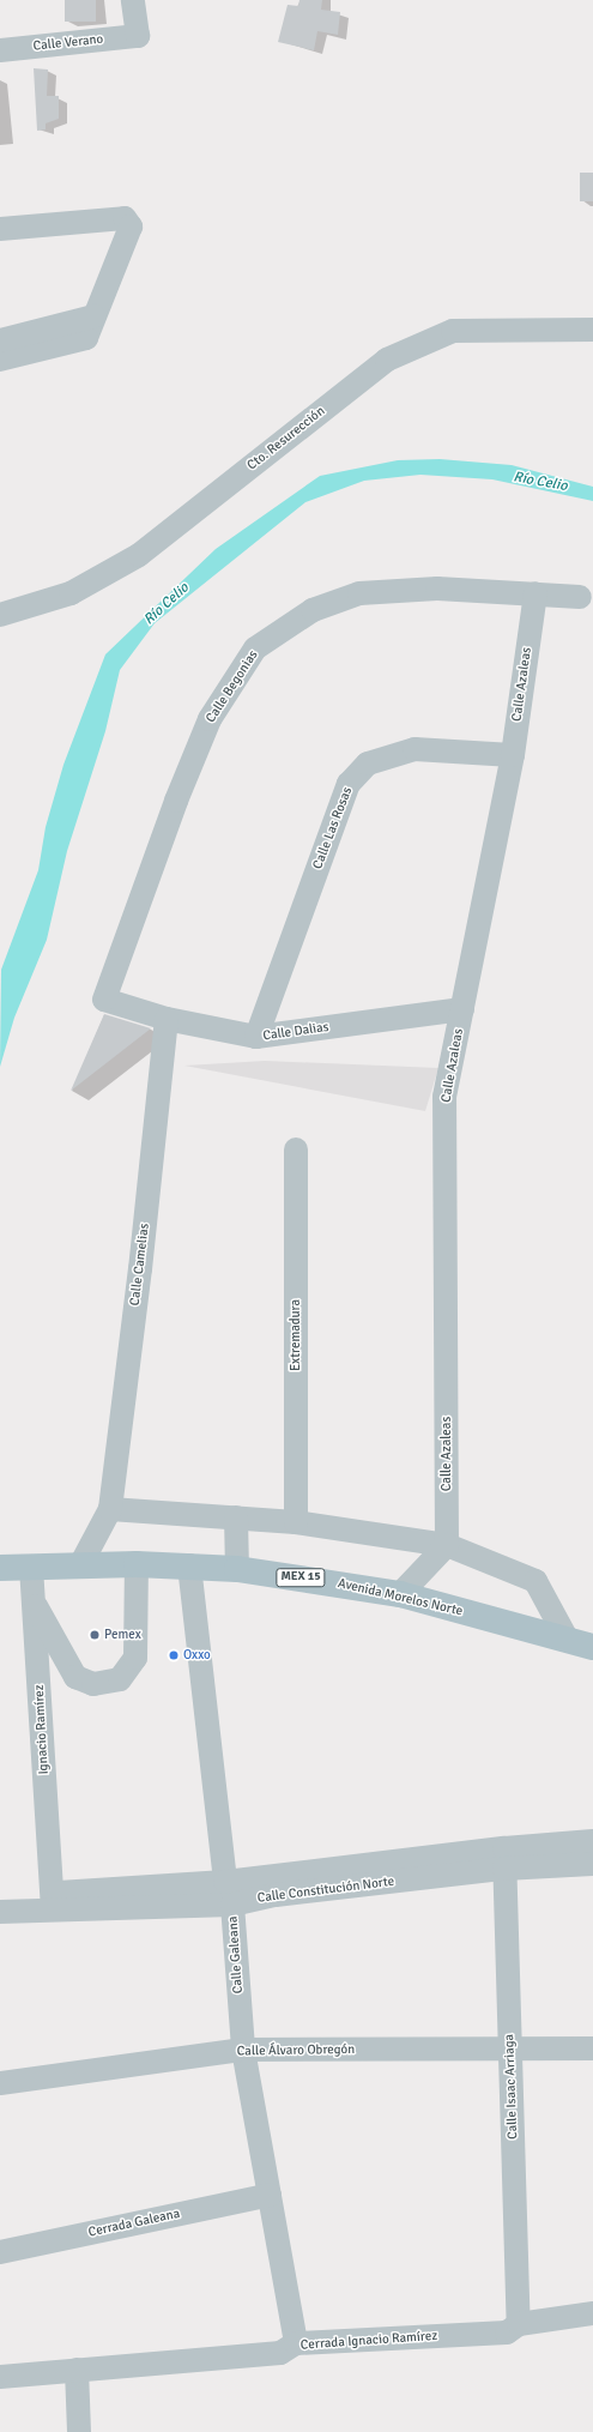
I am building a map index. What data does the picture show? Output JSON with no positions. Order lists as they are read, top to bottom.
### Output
{
  "streets": {
    "main road": ["MEX 15", "Avenida Morelos Norte"],
    "street": [
      "Calle Verano",
      "Cto. Resurección",
      "Calle Azaleas",
      "Calle Begonias",
      "Calle Las Rosas",
      "Calle Dalias",
      "Calle Camelias",
      "Extremadura",
      "Ignacio Ramírez",
      "Calle Constitución Norte",
      "Calle Galeana",
      "Calle Álvaro Obregón",
      "Calle Isaac Arriaga",
      "Cerrada Galeana",
      "Cerrada Ignacio Ramírez"
    ]
  },
  "crossings": [
    ["Calle Azaleas", "Calle Begonias"],
    ["Calle Azaleas", "Calle Las Rosas"],
    ["Calle Azaleas", "Calle Dalias"],
    ["Calle Begonias", "Calle Dalias"],
    ["Calle Las Rosas", "Calle Dalias"],
    ["Calle Dalias", "Calle Camelias"],
    ["Avenida Morelos Norte", "Ignacio Ramírez"],
    ["Avenida Morelos Norte", "Calle Galeana"],
    ["Ignacio Ramírez", "Calle Constitución Norte"],
    ["Calle Constitución Norte", "Calle Galeana"],
    ["Calle Constitución Norte", "Calle Isaac Arriaga"],
    ["Calle Galeana", "Calle Álvaro Obregón"],
    ["Calle Galeana", "Cerrada Galeana"],
    ["Calle Galeana", "Cerrada Ignacio Ramírez"],
    ["Calle Álvaro Obregón", "Calle Isaac Arriaga"],
    ["Calle Isaac Arriaga", "Cerrada Ignacio Ramírez"]
  ],
  "water": ["Río Celio"],
  "places": ["Pemex", "Oxxo"]
}
